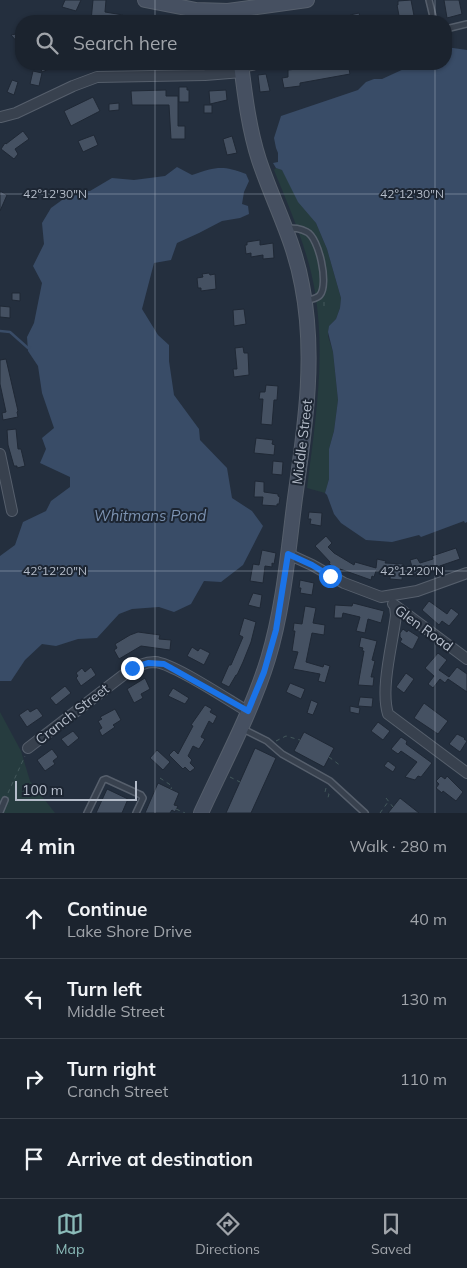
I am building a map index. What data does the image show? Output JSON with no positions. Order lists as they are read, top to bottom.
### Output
{
  "streets": {
    "main road": ["Middle Street"],
    "street": ["Glen Road", "Cranch Street"]
  },
  "crossings": [
    ["Middle Street", "Glen Road"],
    ["Middle Street", "Cranch Street"]
  ],
  "water": ["Whitmans Pond"],
  "scale_bar": "100 m",
  "page": {
    "search": "Search here",
    "scale": "100 m",
    "heading": ["4 min", "Walk · 280 m"],
    "list": [
      ["Continue", "Lake Shore Drive", "40 m"],
      ["Turn left", "Middle Street", "130 m"],
      ["Turn right", "Cranch Street", "110 m"],
      "Arrive at destination"
    ],
    "nav": ["Map", "Directions", "Saved"]
  },
  "coordinates": ["42°12'30\"N", "42°12'20\"N"]
}
